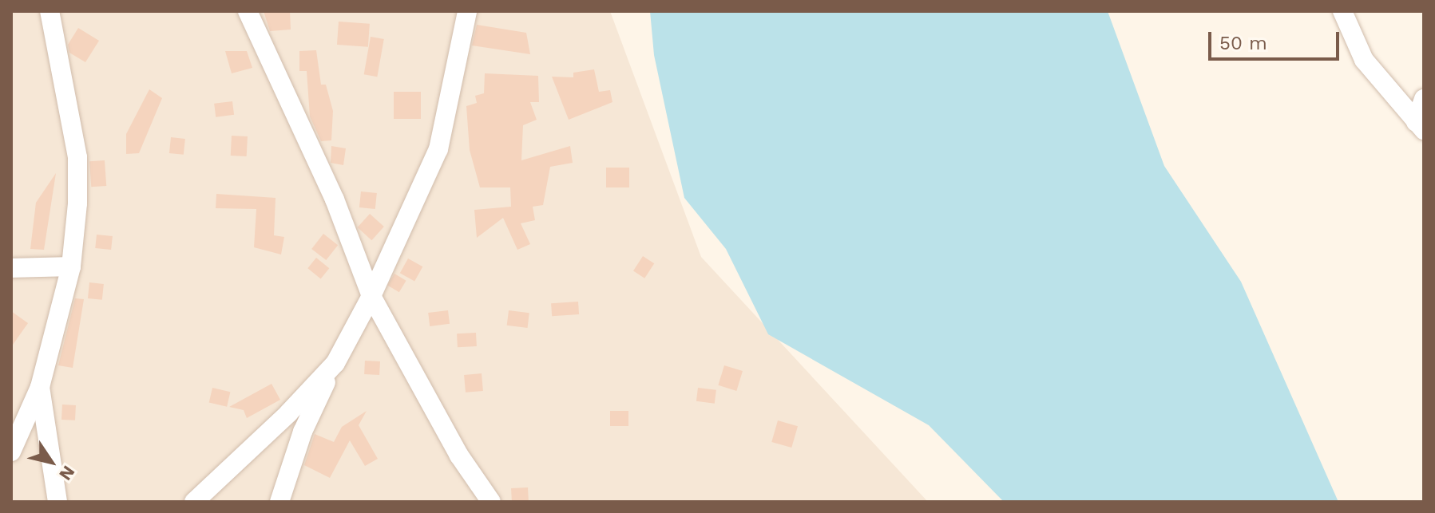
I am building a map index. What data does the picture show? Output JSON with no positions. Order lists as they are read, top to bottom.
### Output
{
  "scale_bar": "50 m",
  "north": "bottom right"
}
